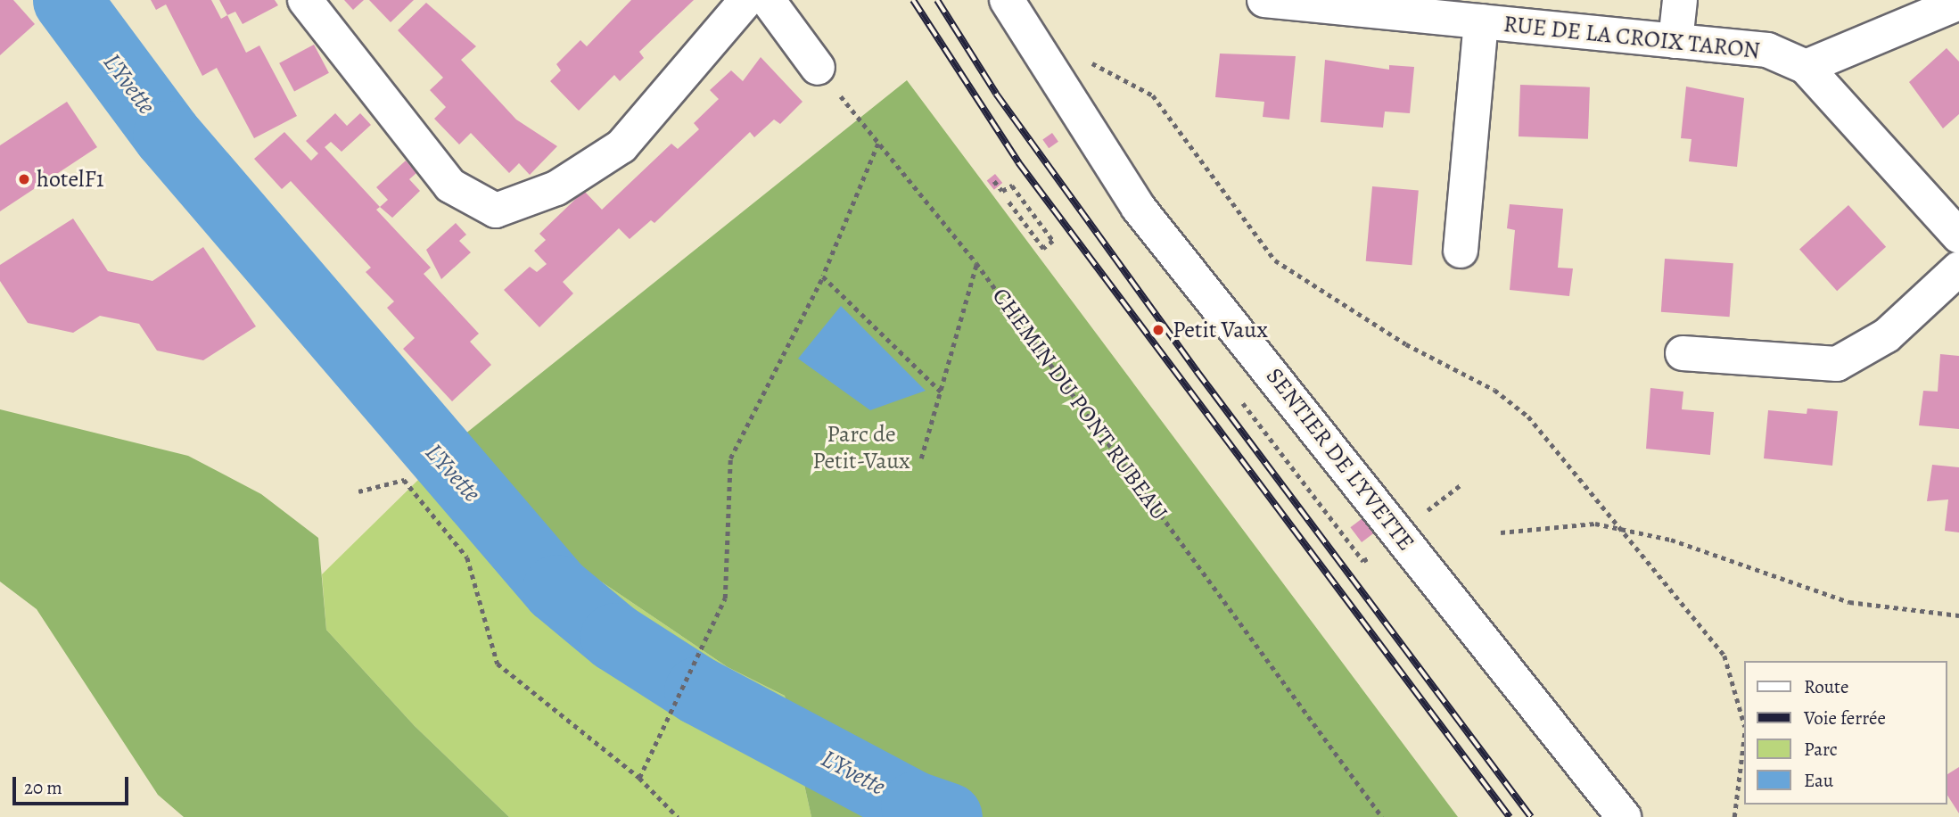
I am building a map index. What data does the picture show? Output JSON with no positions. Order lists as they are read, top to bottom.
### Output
{
  "streets": {
    "street": ["RUE DE LA CROIX TARON", "SENTIER DE L'YVETTE"],
    "path": ["CHEMIN DU PONT RUBEAU"]
  },
  "water": ["L'Yvette"],
  "parks": ["Parc de Petit-Vaux"],
  "places": ["hotelF1", "Petit Vaux"],
  "legend": [
    "Route",
    "Voie ferrée",
    "Parc",
    "Eau"
  ],
  "scale_bar": "20 m"
}
